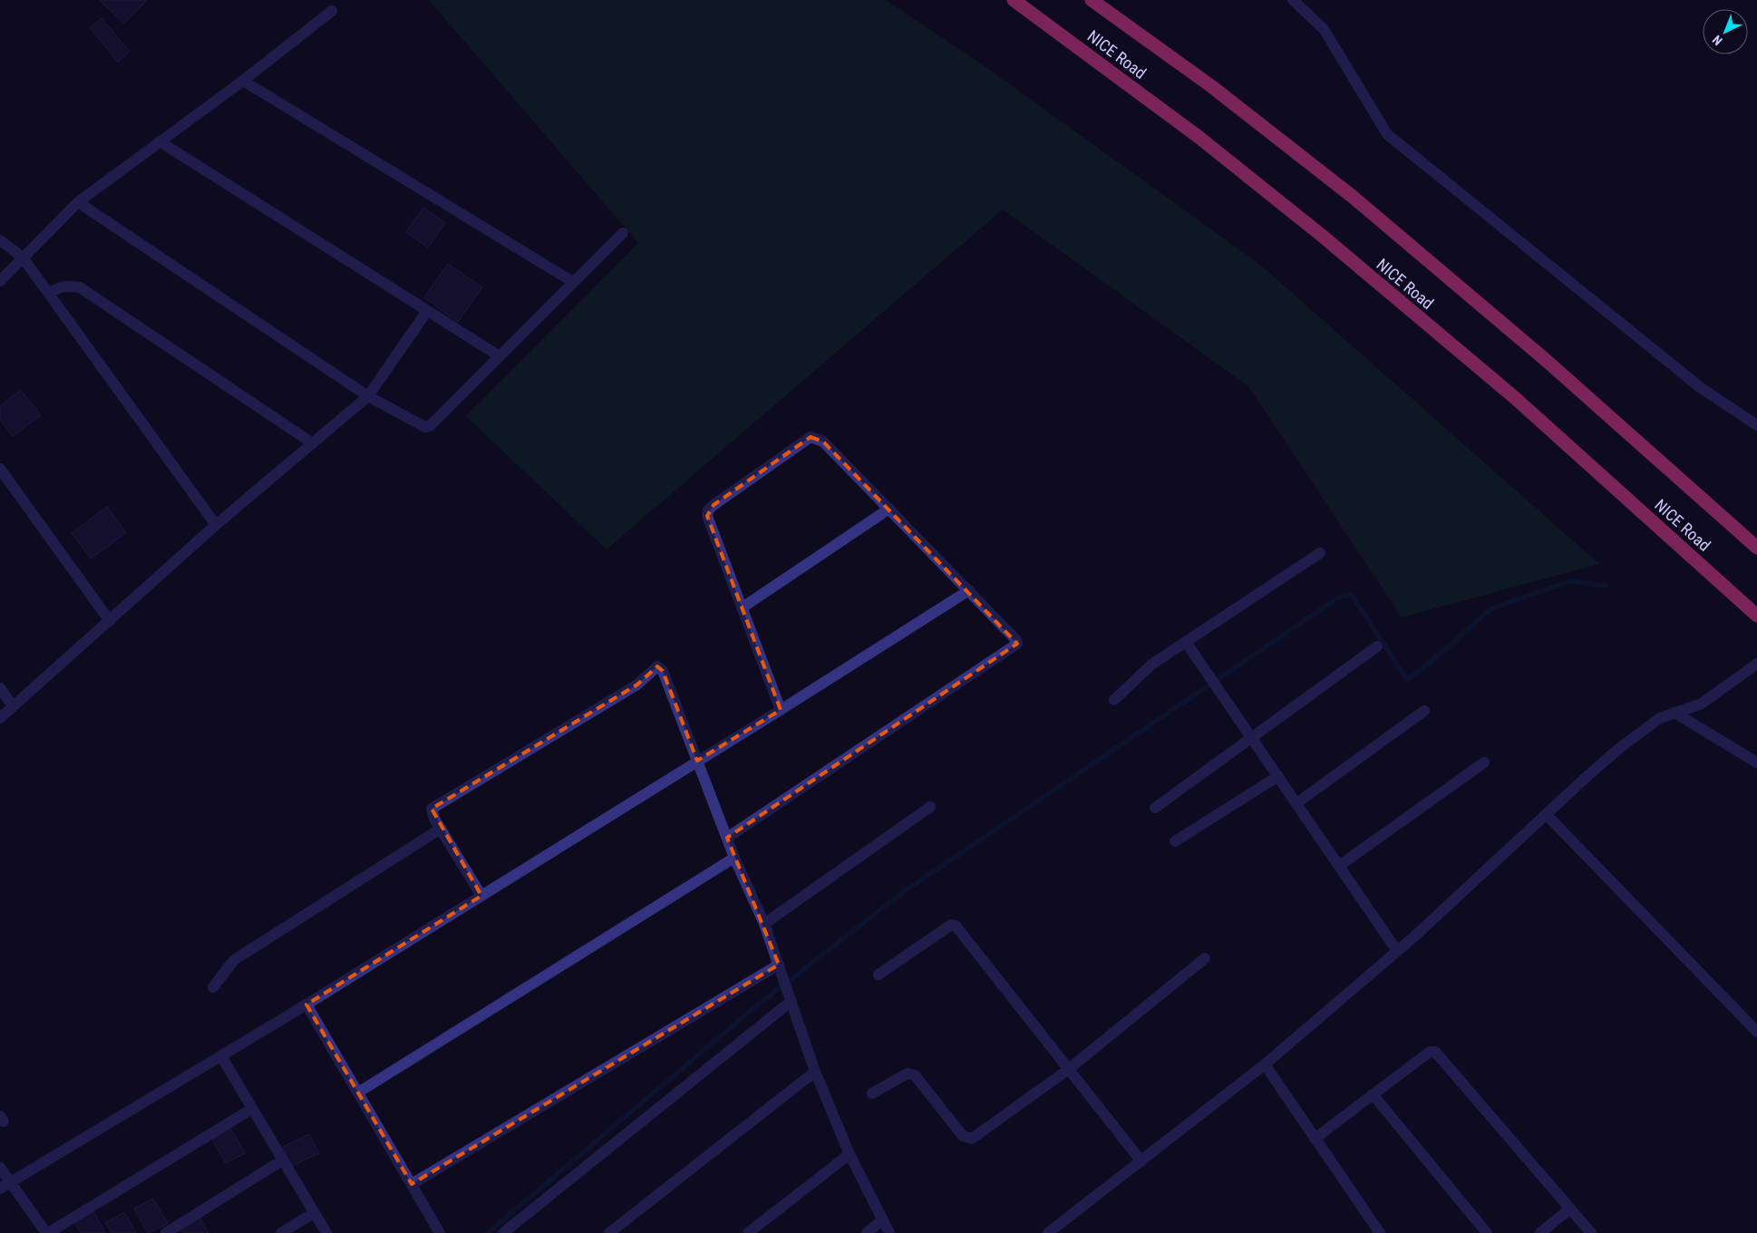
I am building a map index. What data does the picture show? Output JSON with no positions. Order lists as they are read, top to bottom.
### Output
{
  "streets": {
    "highway": ["NICE Road"]
  },
  "north": "bottom left"
}
